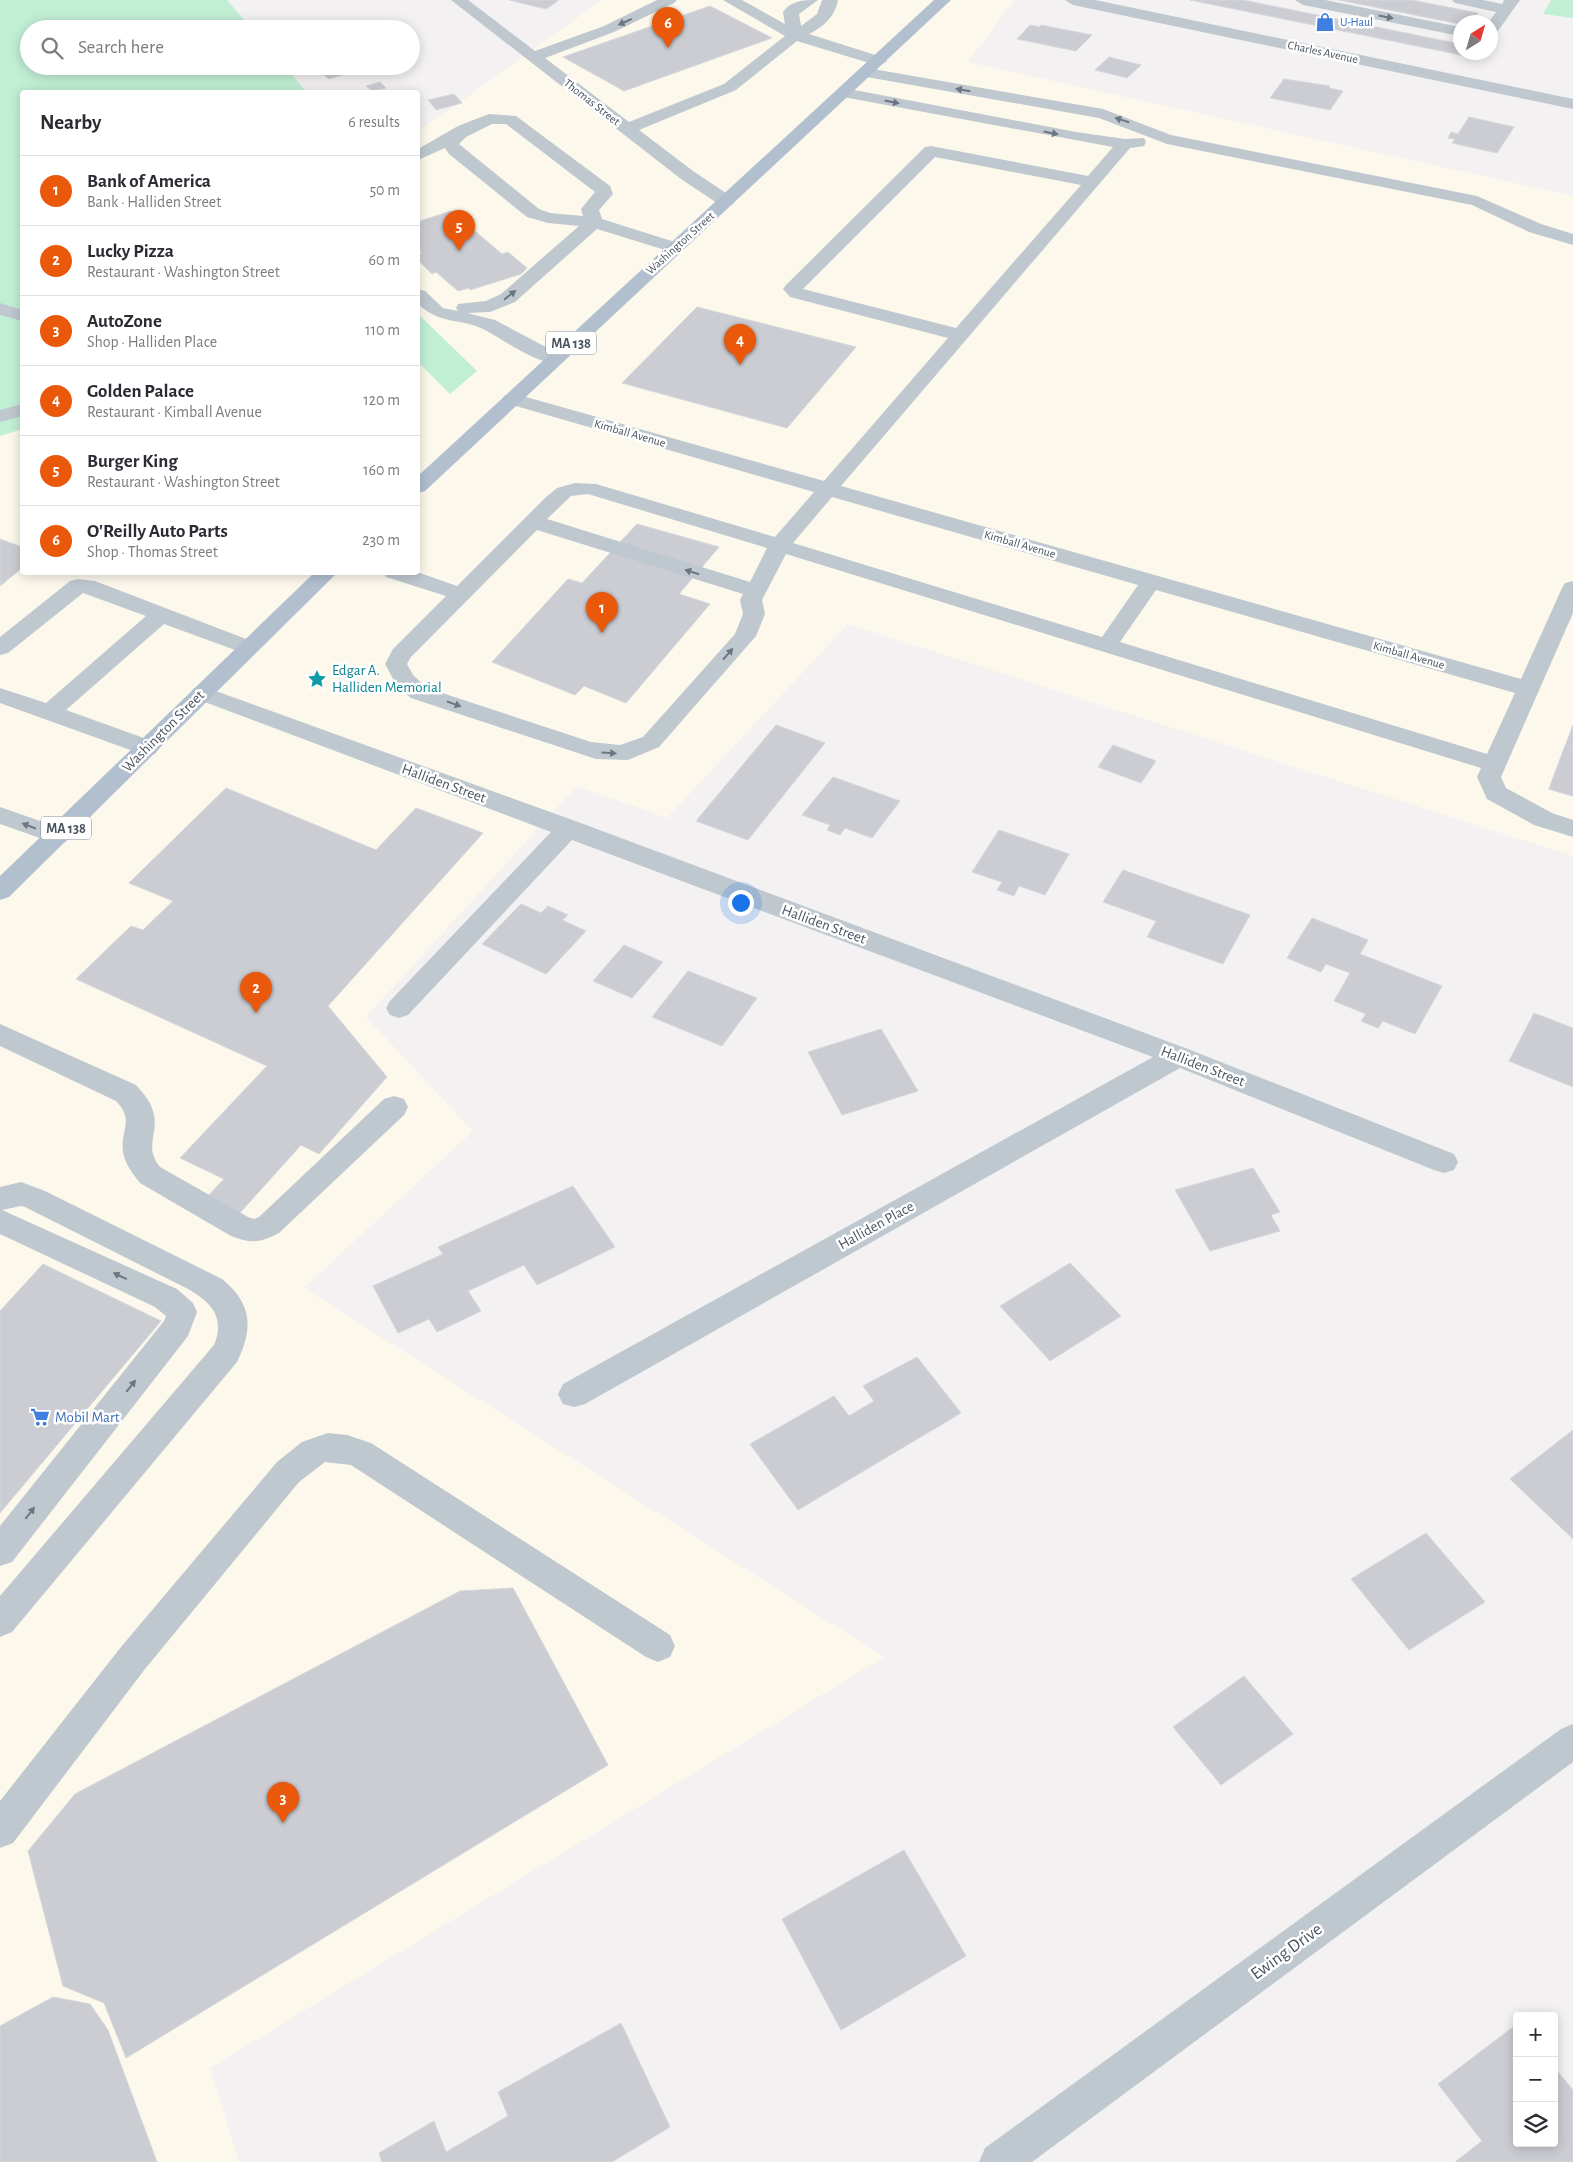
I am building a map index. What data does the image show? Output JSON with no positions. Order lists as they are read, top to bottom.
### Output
{
  "streets": {
    "main road": ["Washington Street", "MA 138"],
    "street": [
      "Charles Avenue",
      "Thomas Street",
      "Kimball Avenue",
      "Halliden Street",
      "Halliden Place",
      "Ewing Drive"
    ]
  },
  "crossings": [
    ["Thomas Street", "Washington Street"],
    ["Washington Street", "Kimball Avenue"],
    ["Washington Street", "Halliden Street"],
    ["Halliden Street", "Halliden Place"]
  ],
  "places": {
    "shop": ["U-Haul"],
    "place": ["Edgar A. Halliden Memorial"],
    "supermarket": ["Mobil Mart"]
  },
  "north": "top right",
  "page": {
    "pins": [
      "6",
      "5",
      "4",
      "1",
      "2",
      "3"
    ],
    "search": "Search here",
    "heading": ["Nearby", "6 results"],
    "list": [
      {
        "mark": "1",
        "name": "Bank of America",
        "note": "Bank · Halliden Street",
        "value": "50 m"
      },
      {
        "mark": "2",
        "name": "Lucky Pizza",
        "note": "Restaurant · Washington Street",
        "value": "60 m"
      },
      {
        "mark": "3",
        "name": "AutoZone",
        "note": "Shop · Halliden Place",
        "value": "110 m"
      },
      {
        "mark": "4",
        "name": "Golden Palace",
        "note": "Restaurant · Kimball Avenue",
        "value": "120 m"
      },
      {
        "mark": "5",
        "name": "Burger King",
        "note": "Restaurant · Washington Street",
        "value": "160 m"
      },
      {
        "mark": "6",
        "name": "O'Reilly Auto Parts",
        "note": "Shop · Thomas Street",
        "value": "230 m"
      }
    ],
    "map_buttons": ["+", "−"]
  }
}
